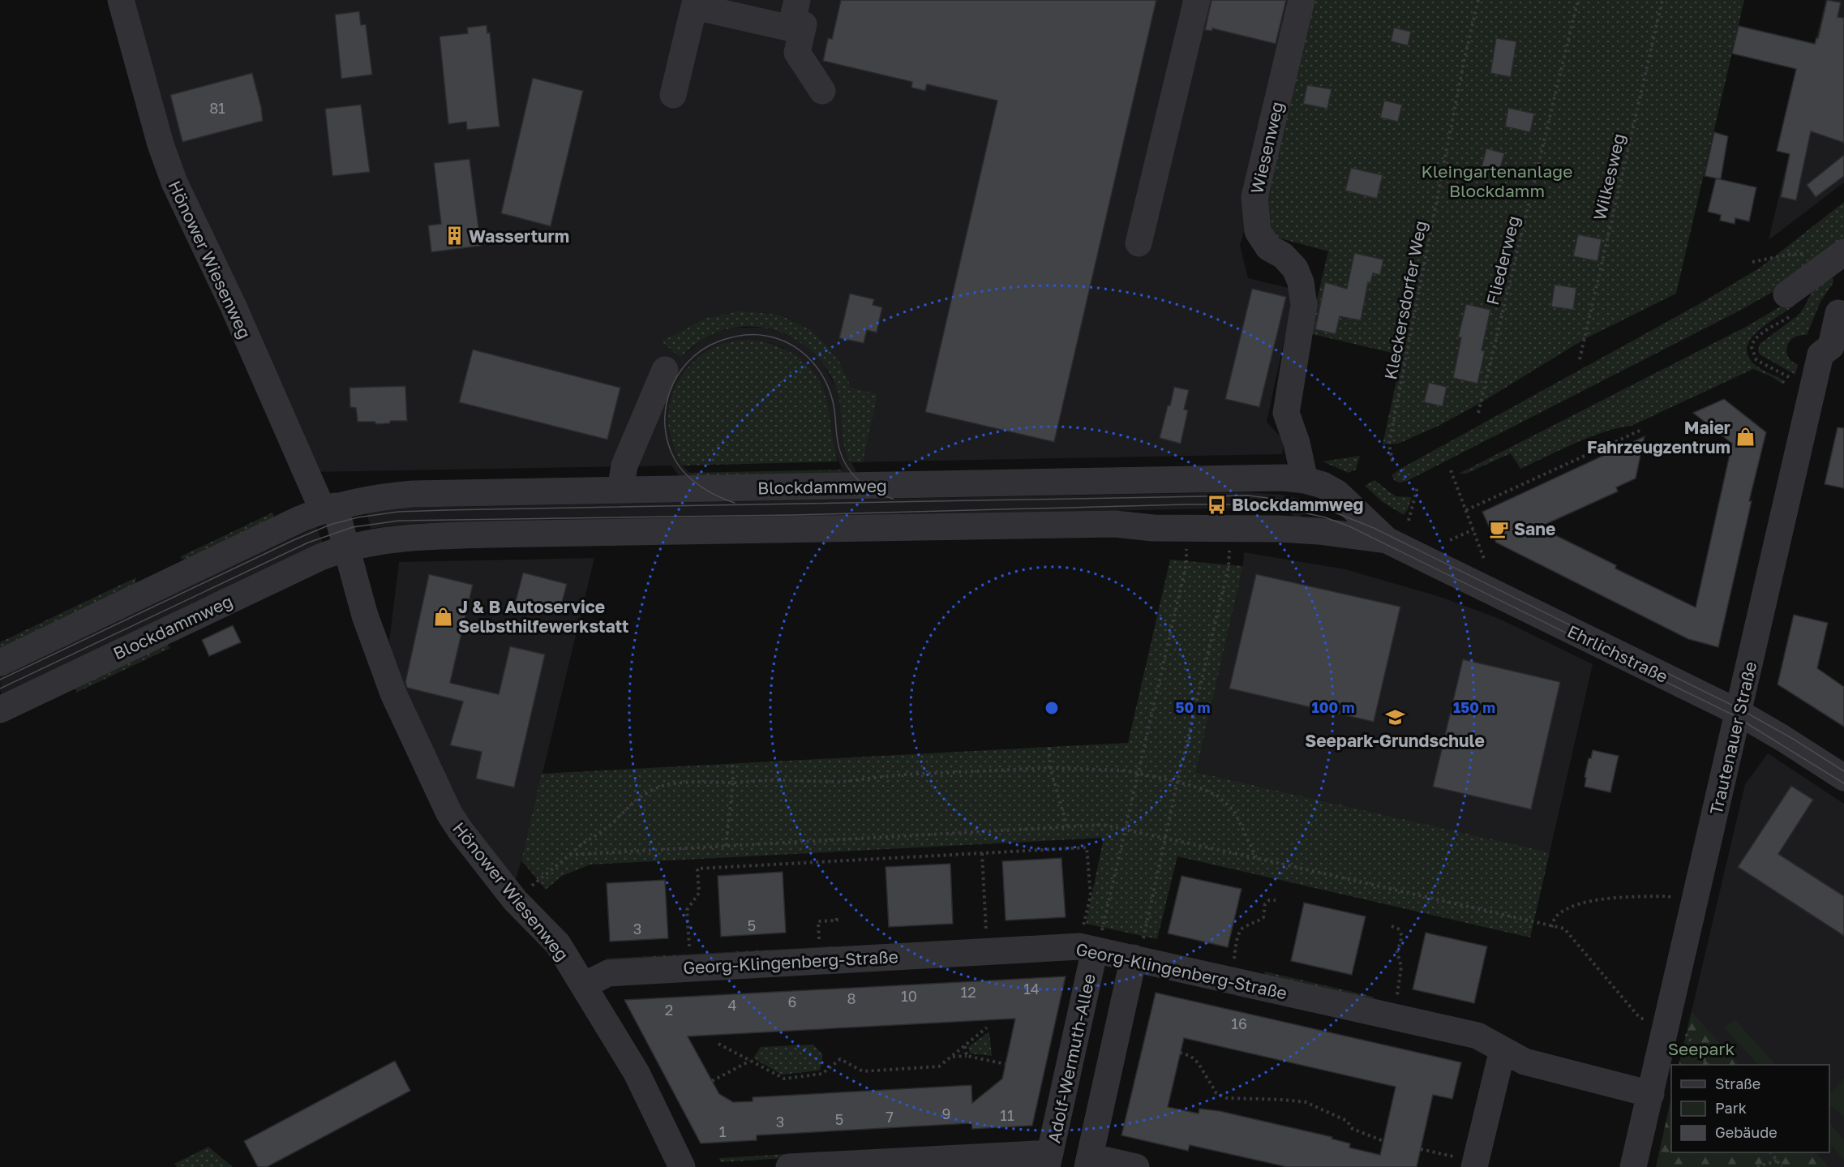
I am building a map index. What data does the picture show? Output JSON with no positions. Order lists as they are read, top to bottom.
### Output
{
  "streets": {
    "street": [
      "Wiesenweg",
      "Hönower Wiesenweg",
      "Blockdammweg",
      "Ehrlichstraße",
      "Trautenauer Straße",
      "Georg-Klingenberg-Straße",
      "Adolf-Wermuth-Allee"
    ],
    "path": ["Wilkesweg", "Fliederweg", "Kleckersdorfer Weg"]
  },
  "crossings": [
    ["Wiesenweg", "Blockdammweg"],
    ["Hönower Wiesenweg", "Blockdammweg"],
    ["Hönower Wiesenweg", "Georg-Klingenberg-Straße"],
    ["Blockdammweg", "Ehrlichstraße"],
    ["Ehrlichstraße", "Trautenauer Straße"],
    ["Trautenauer Straße", "Georg-Klingenberg-Straße"],
    ["Georg-Klingenberg-Straße", "Adolf-Wermuth-Allee"]
  ],
  "parks": ["Kleingartenanlage Blockdamm", "Seepark"],
  "places": {
    "building": ["Wasserturm"],
    "shop": ["Maier Fahrzeugzentrum", "J & B Autoservice Selbsthilfewerkstatt"],
    "bus stop": ["Blockdammweg"],
    "cafe": ["Sane"],
    "school or university": ["Seepark-Grundschule"]
  },
  "house_numbers": [
    "81",
    "5",
    "3",
    "14",
    "12",
    "10",
    "8",
    "6",
    "4",
    "2",
    "16",
    "9",
    "11",
    "7",
    "5",
    "3",
    "1"
  ],
  "legend": ["Straße", "Park", "Gebäude"],
  "rings": ["50 m", "100 m", "150 m"]
}
